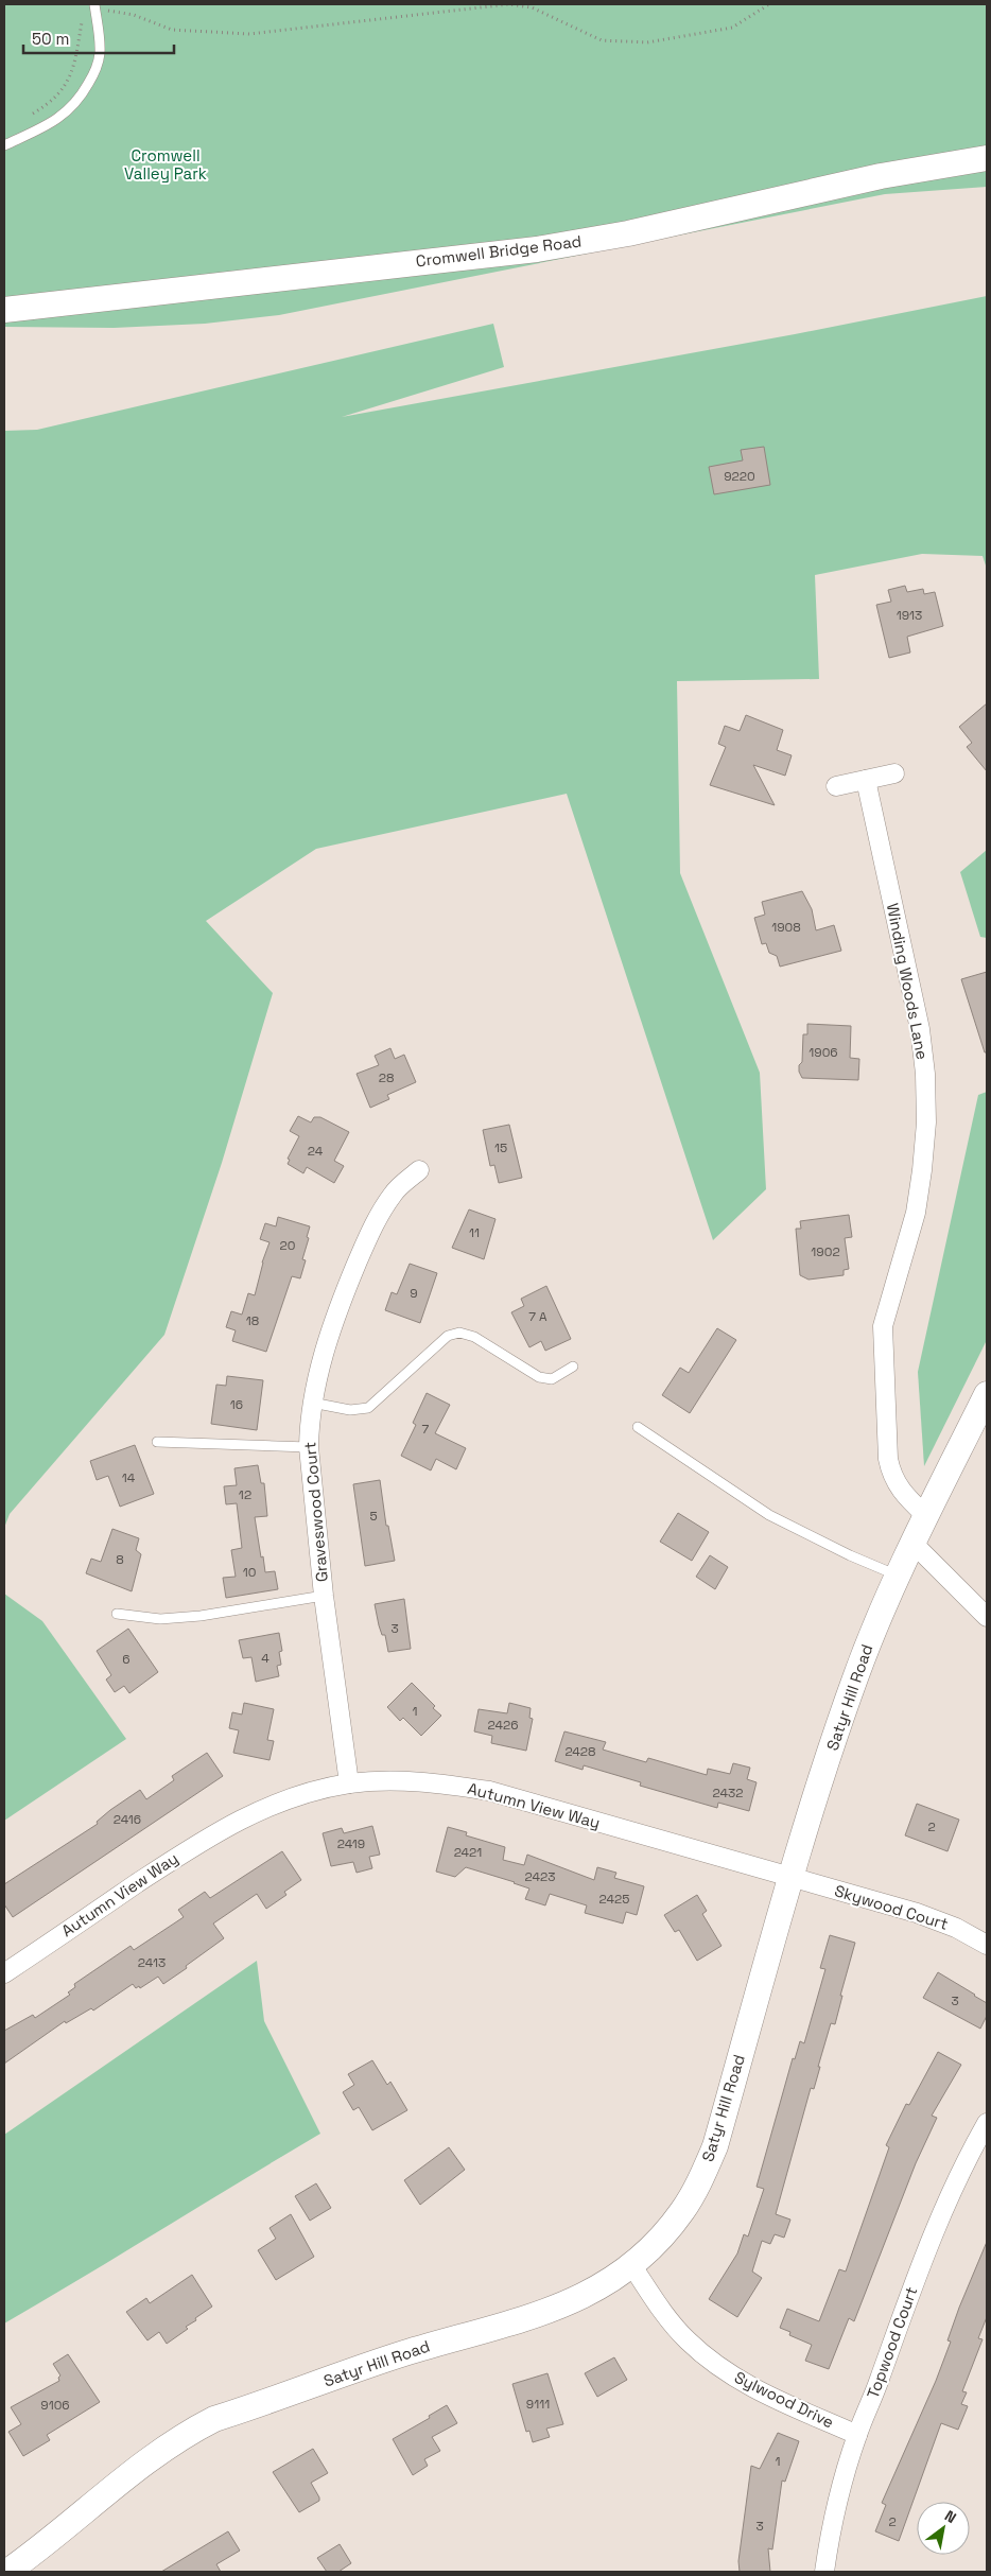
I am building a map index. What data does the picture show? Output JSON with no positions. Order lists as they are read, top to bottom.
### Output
{
  "streets": {
    "street": [
      "Cromwell Bridge Road",
      "Winding Woods Lane",
      "Graveswood Court",
      "Satyr Hill Road",
      "Autumn View Way",
      "Skywood Court",
      "Topwood Court",
      "Sylwood Drive"
    ]
  },
  "crossings": [
    ["Winding Woods Lane", "Satyr Hill Road"],
    ["Graveswood Court", "Autumn View Way"],
    ["Satyr Hill Road", "Autumn View Way"],
    ["Satyr Hill Road", "Skywood Court"],
    ["Satyr Hill Road", "Sylwood Drive"],
    ["Autumn View Way", "Skywood Court"],
    ["Topwood Court", "Sylwood Drive"]
  ],
  "parks": ["Cromwell Valley Park"],
  "house_numbers": [
    "9220",
    "1913",
    "1908",
    "1906",
    "28",
    "15",
    "24",
    "11",
    "20",
    "1902",
    "9",
    "7 A",
    "18",
    "16",
    "7",
    "14",
    "12",
    "5",
    "8",
    "10",
    "3",
    "4",
    "6",
    "1",
    "2426",
    "2428",
    "2432",
    "2416",
    "2",
    "2419",
    "2421",
    "2423",
    "2425",
    "2413",
    "3",
    "9111",
    "9106",
    "1",
    "2",
    "3"
  ],
  "scale_bar": "50 m",
  "north": "top right"
}
